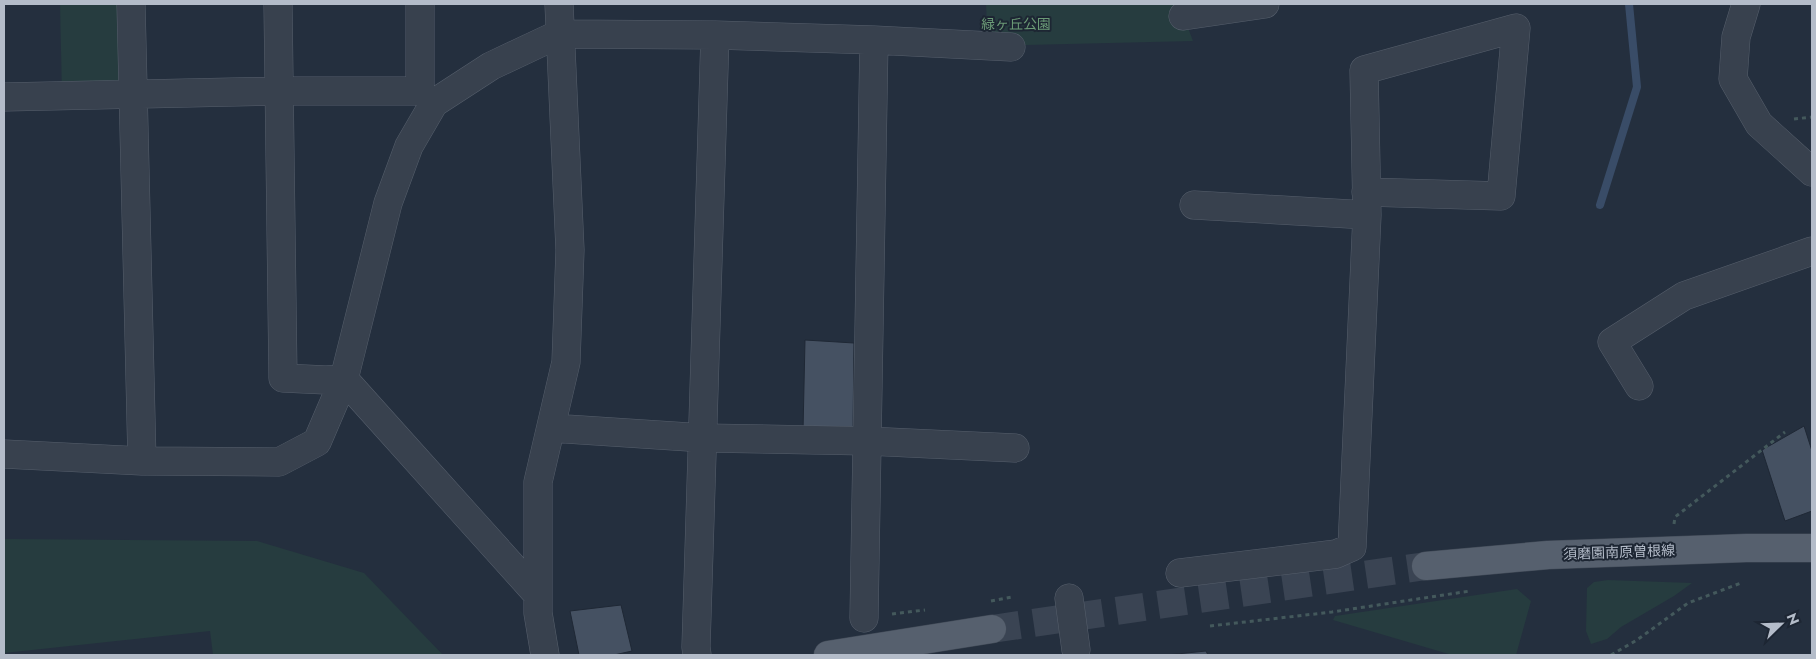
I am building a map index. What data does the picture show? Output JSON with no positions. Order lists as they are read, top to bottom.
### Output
{
  "streets": {
    "main road": ["須磨園南原曽根線"]
  },
  "parks": ["緑ヶ丘公園"],
  "north": "top right"
}
